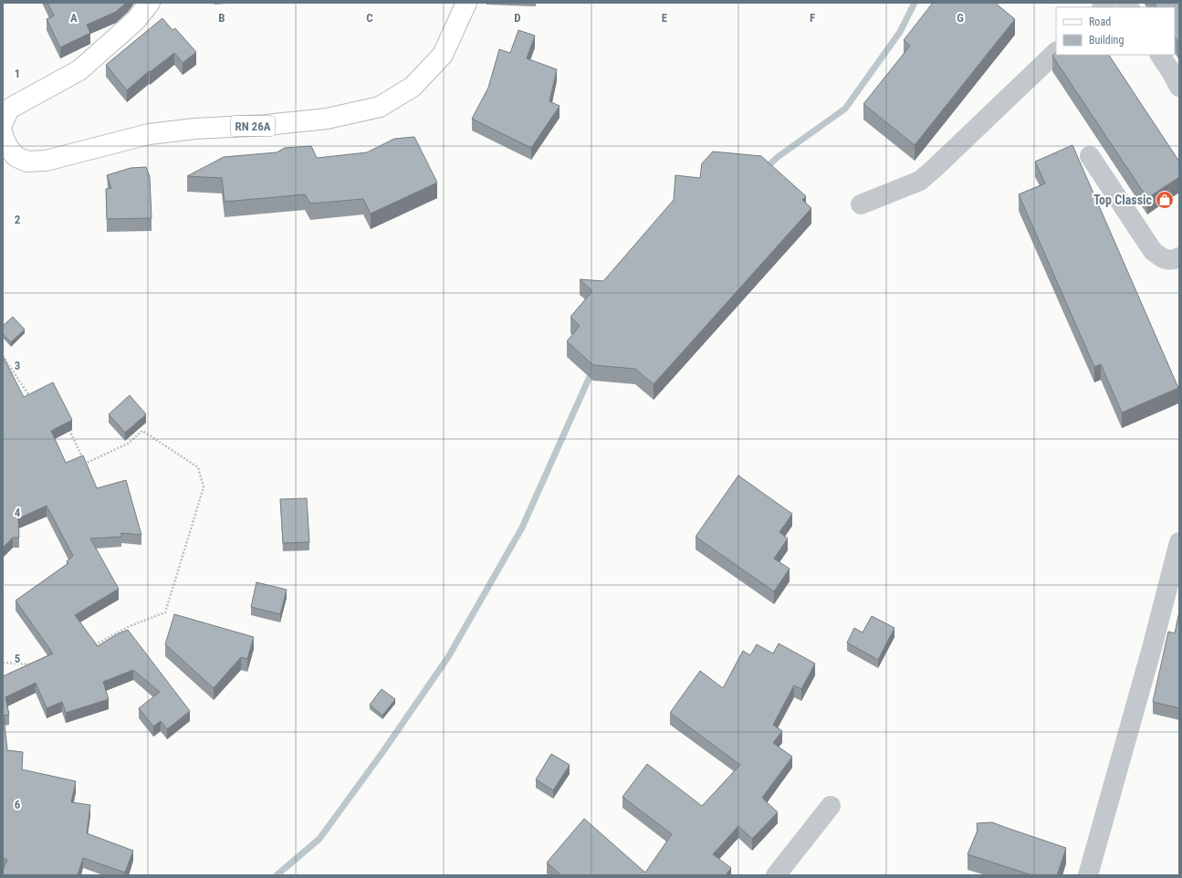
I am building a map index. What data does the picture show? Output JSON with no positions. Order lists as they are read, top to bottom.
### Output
{
  "streets": {
    "main road": ["RN 26A"]
  },
  "places": {
    "shop": ["Top Classic"]
  },
  "legend": ["Road", "Building"],
  "grid": {
    "columns": [
      "A",
      "B",
      "C",
      "D",
      "E",
      "F",
      "G"
    ],
    "rows": [
      "1",
      "2",
      "3",
      "4",
      "5",
      "6"
    ]
  }
}
